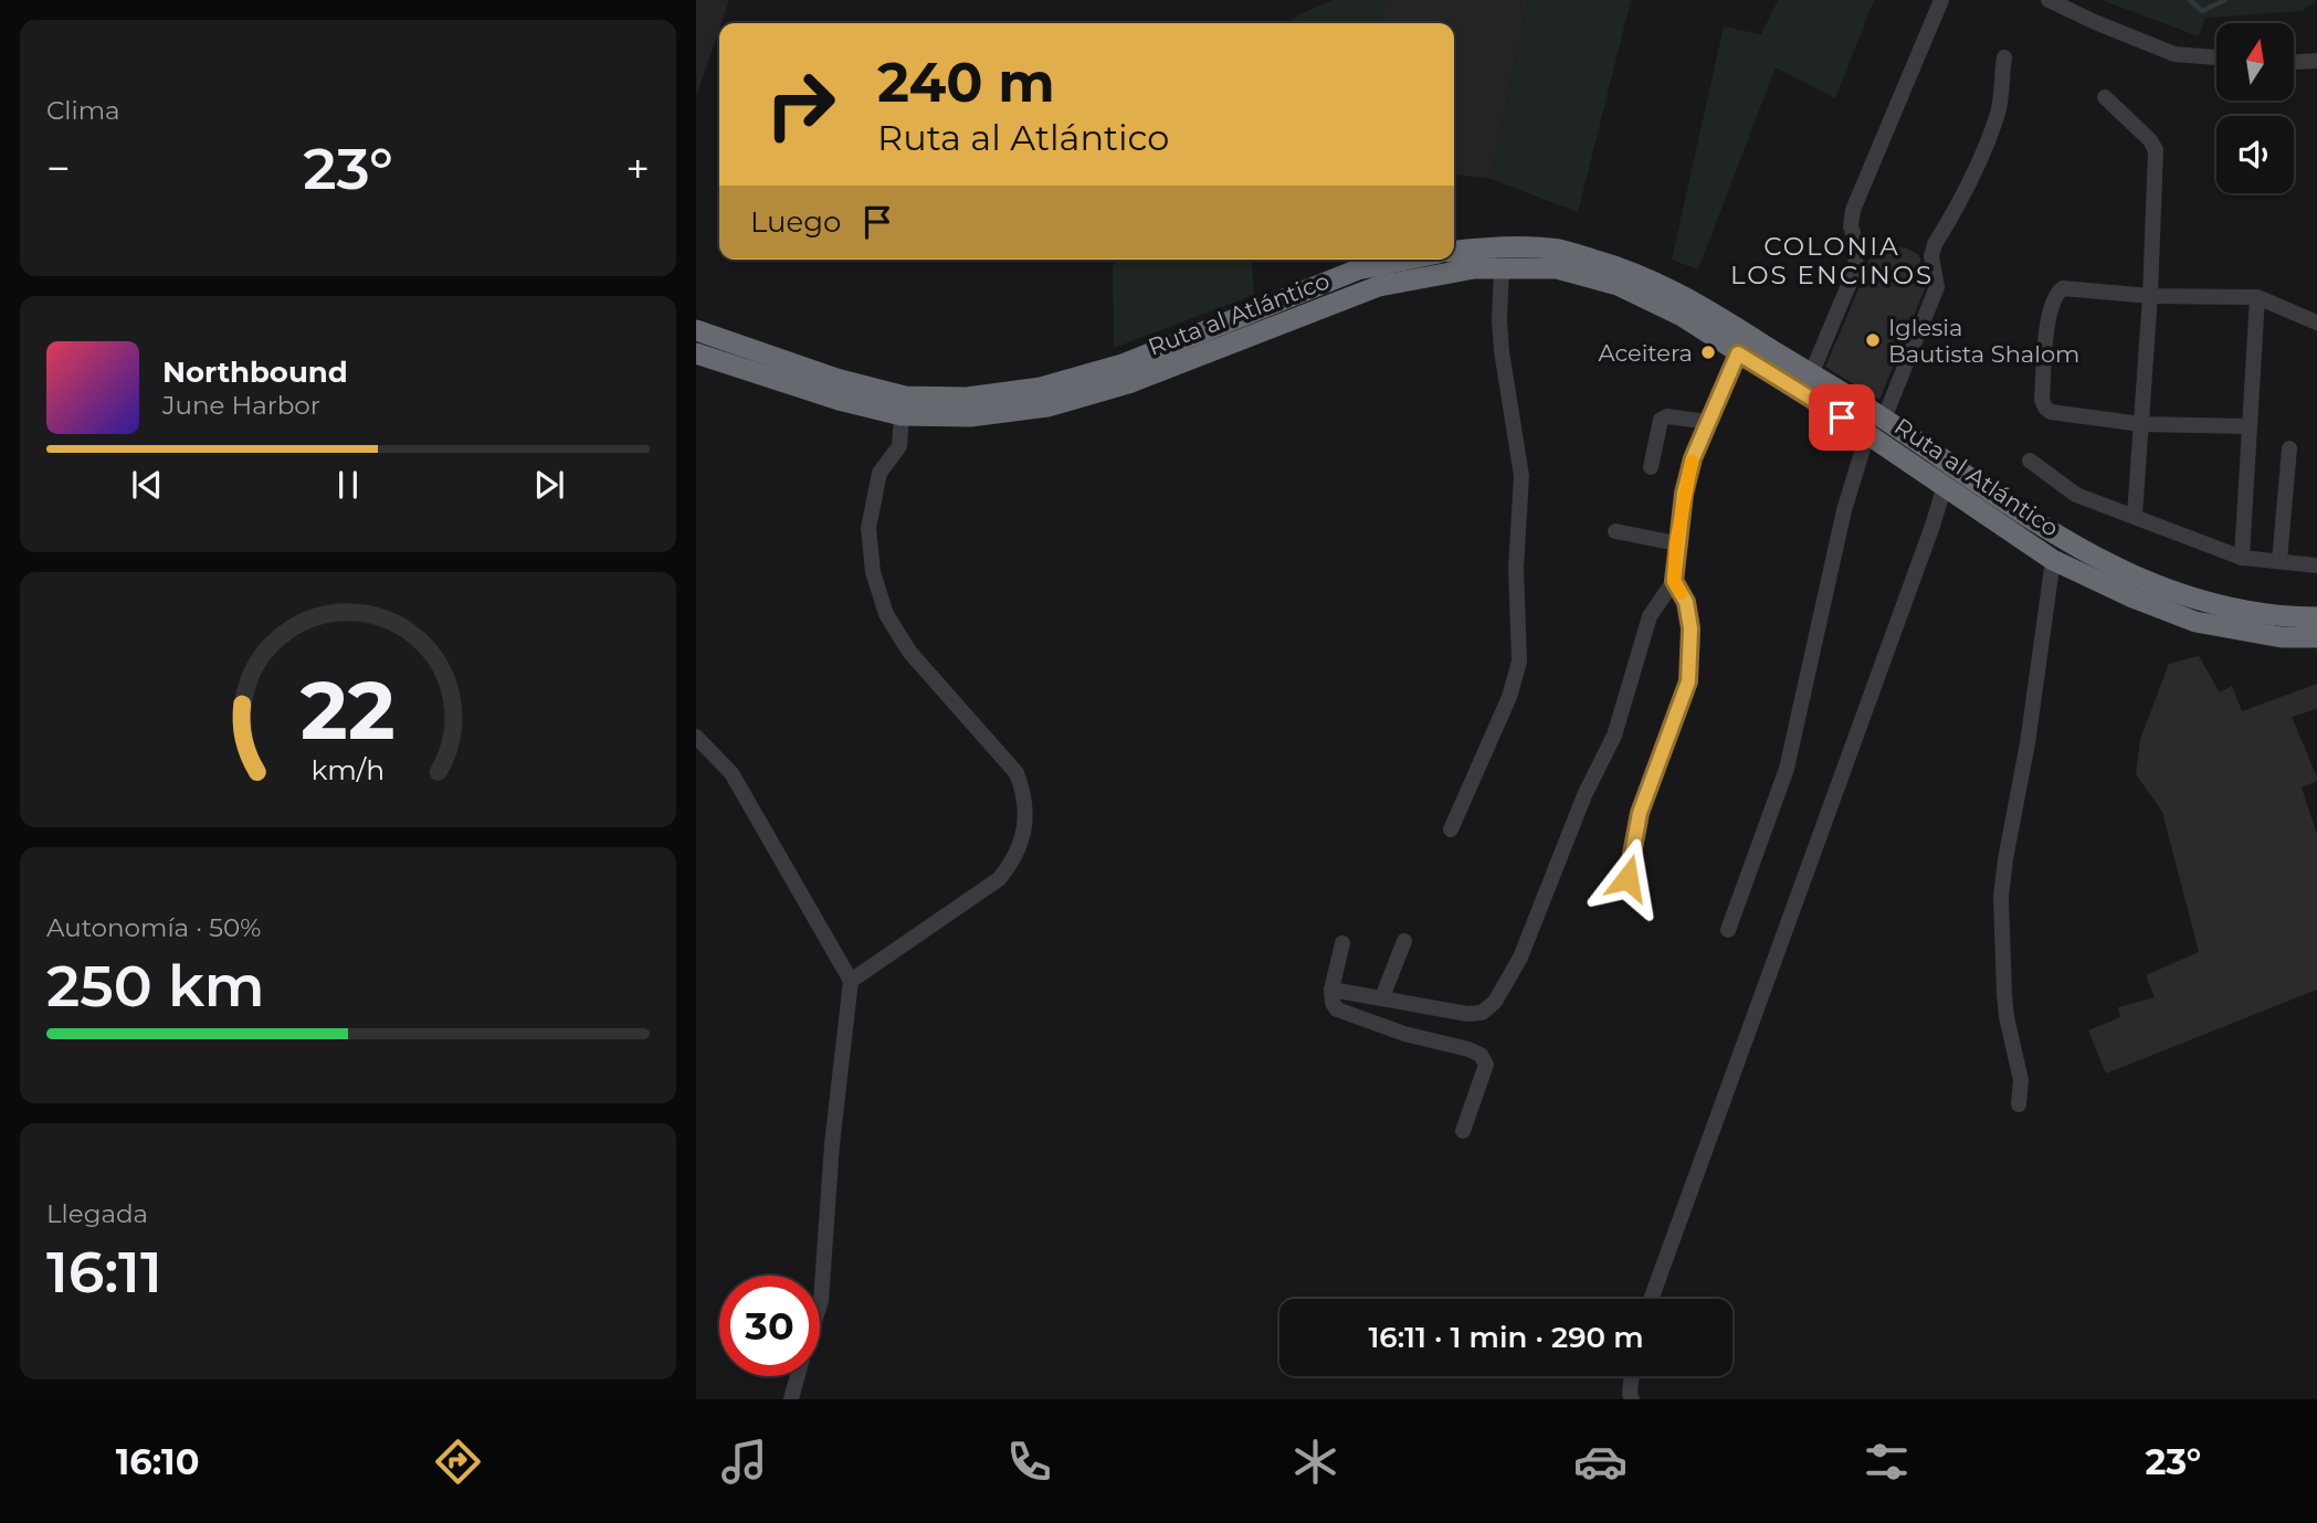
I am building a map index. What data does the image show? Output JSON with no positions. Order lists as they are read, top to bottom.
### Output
{
  "streets": {
    "highway": ["Ruta al Atlántico"]
  },
  "districts": ["COLONIA LOS ENCINOS"],
  "places": ["Iglesia Bautista Shalom", "Aceitera"],
  "north": "top",
  "page": {
    "tile": [
      "Clima",
      ["Autonomía · 50%", "250 km"],
      ["Llegada", "16:11"]
    ],
    "turn": ["240 m", "Ruta al Atlántico"],
    "heat": ["−", "23°", "+"],
    "then": "Luego",
    "song": ["Northbound", "June Harbor"],
    "limit": "30",
    "trip": "16:11 · 1 min · 290 m",
    "tabs": ["16:10", "23°"],
    "gauge": ["22", "km/h"]
  }
}
